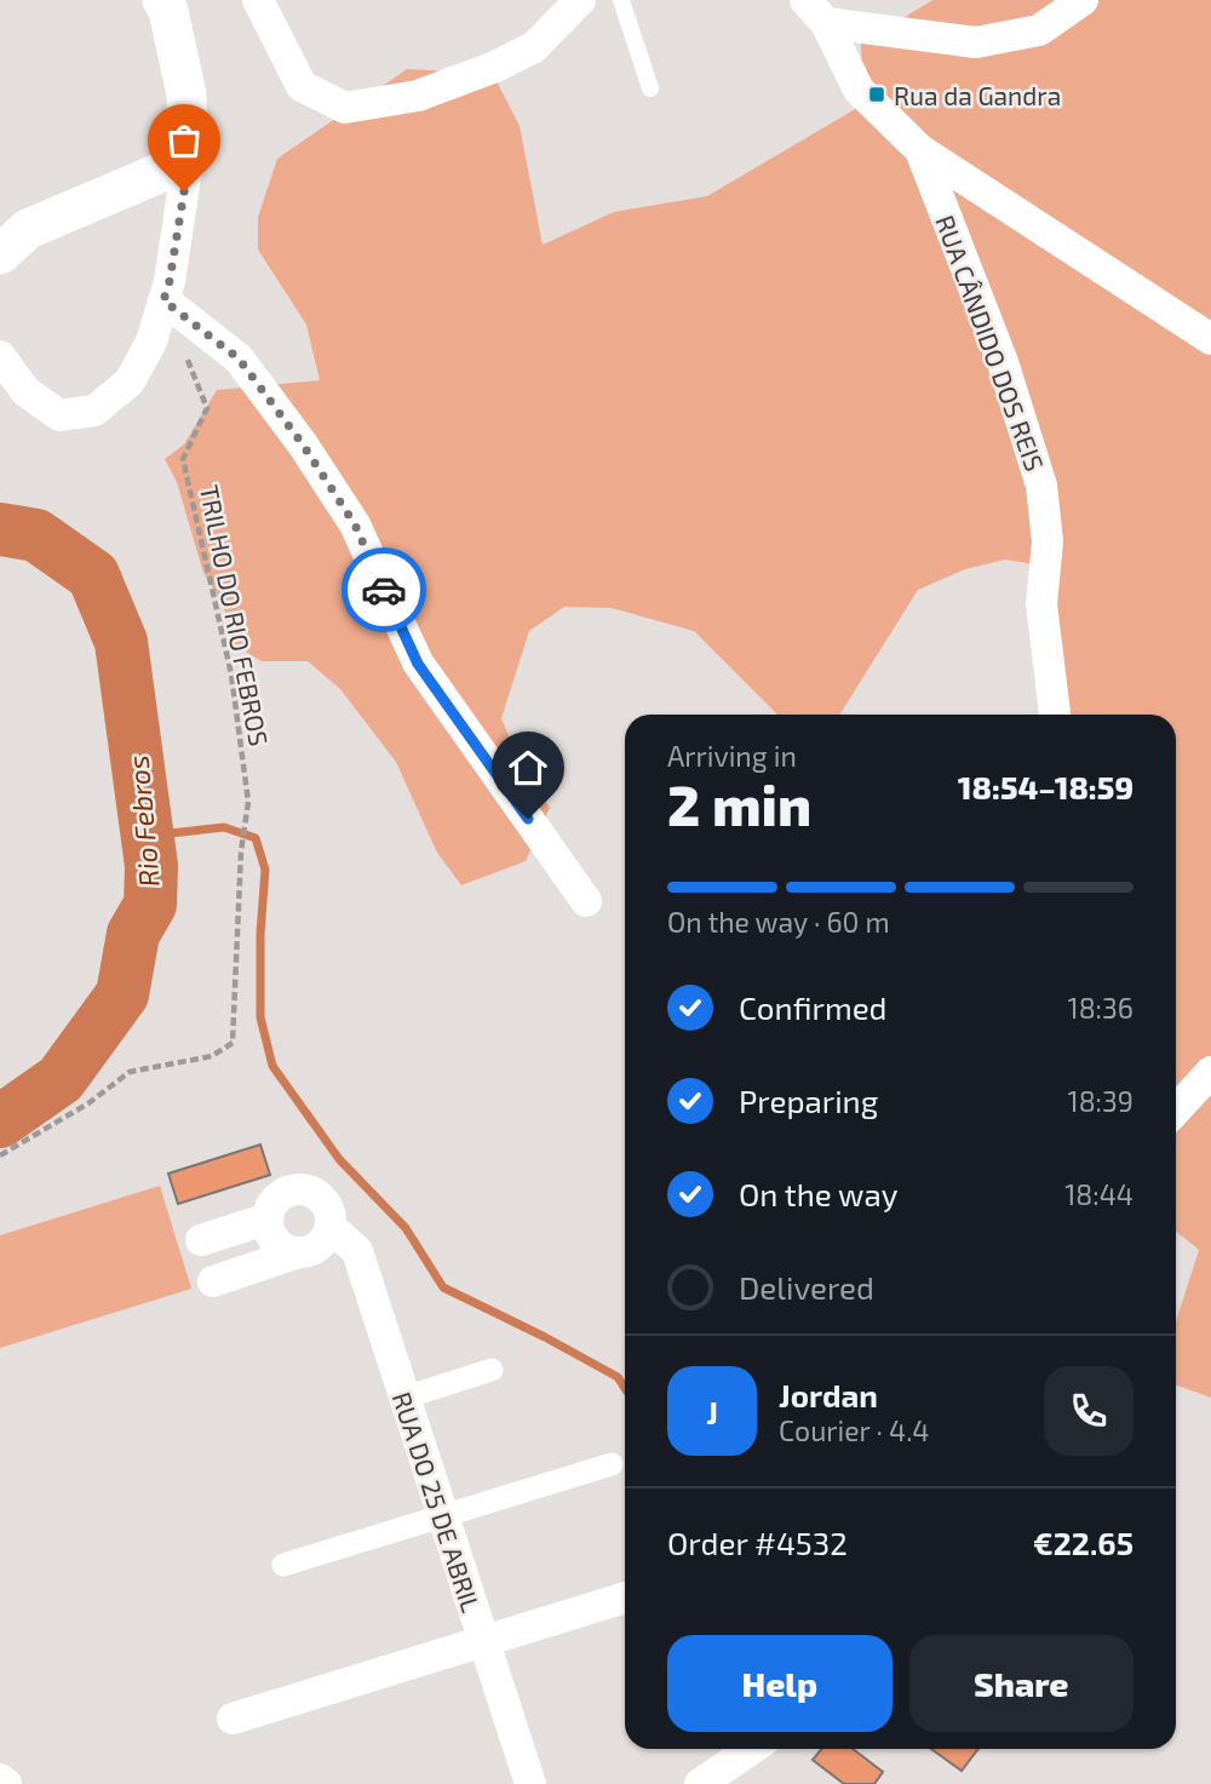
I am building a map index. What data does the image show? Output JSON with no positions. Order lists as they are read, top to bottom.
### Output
{
  "streets": {
    "street": ["RUA CÂNDIDO DOS REIS", "RUA DO 25 DE ABRIL"],
    "path": ["TRILHO DO RIO FEBROS"]
  },
  "water": ["Rio Febros"],
  "places": {
    "transit": ["Rua da Gandra"]
  },
  "page": {
    "heading": ["2 min", "Arriving in", "18:54–18:59"],
    "panel": [
      "Jordan",
      "Courier · 4.4",
      "Order #4532",
      "€22.65"
    ],
    "bar": "On the way · 60 m",
    "list": [
      ["Confirmed", "18:36"],
      ["Preparing", "18:39"],
      ["On the way", "18:44"],
      "Delivered"
    ],
    "round": "J",
    "buttons": ["Help", "Share"]
  }
}
